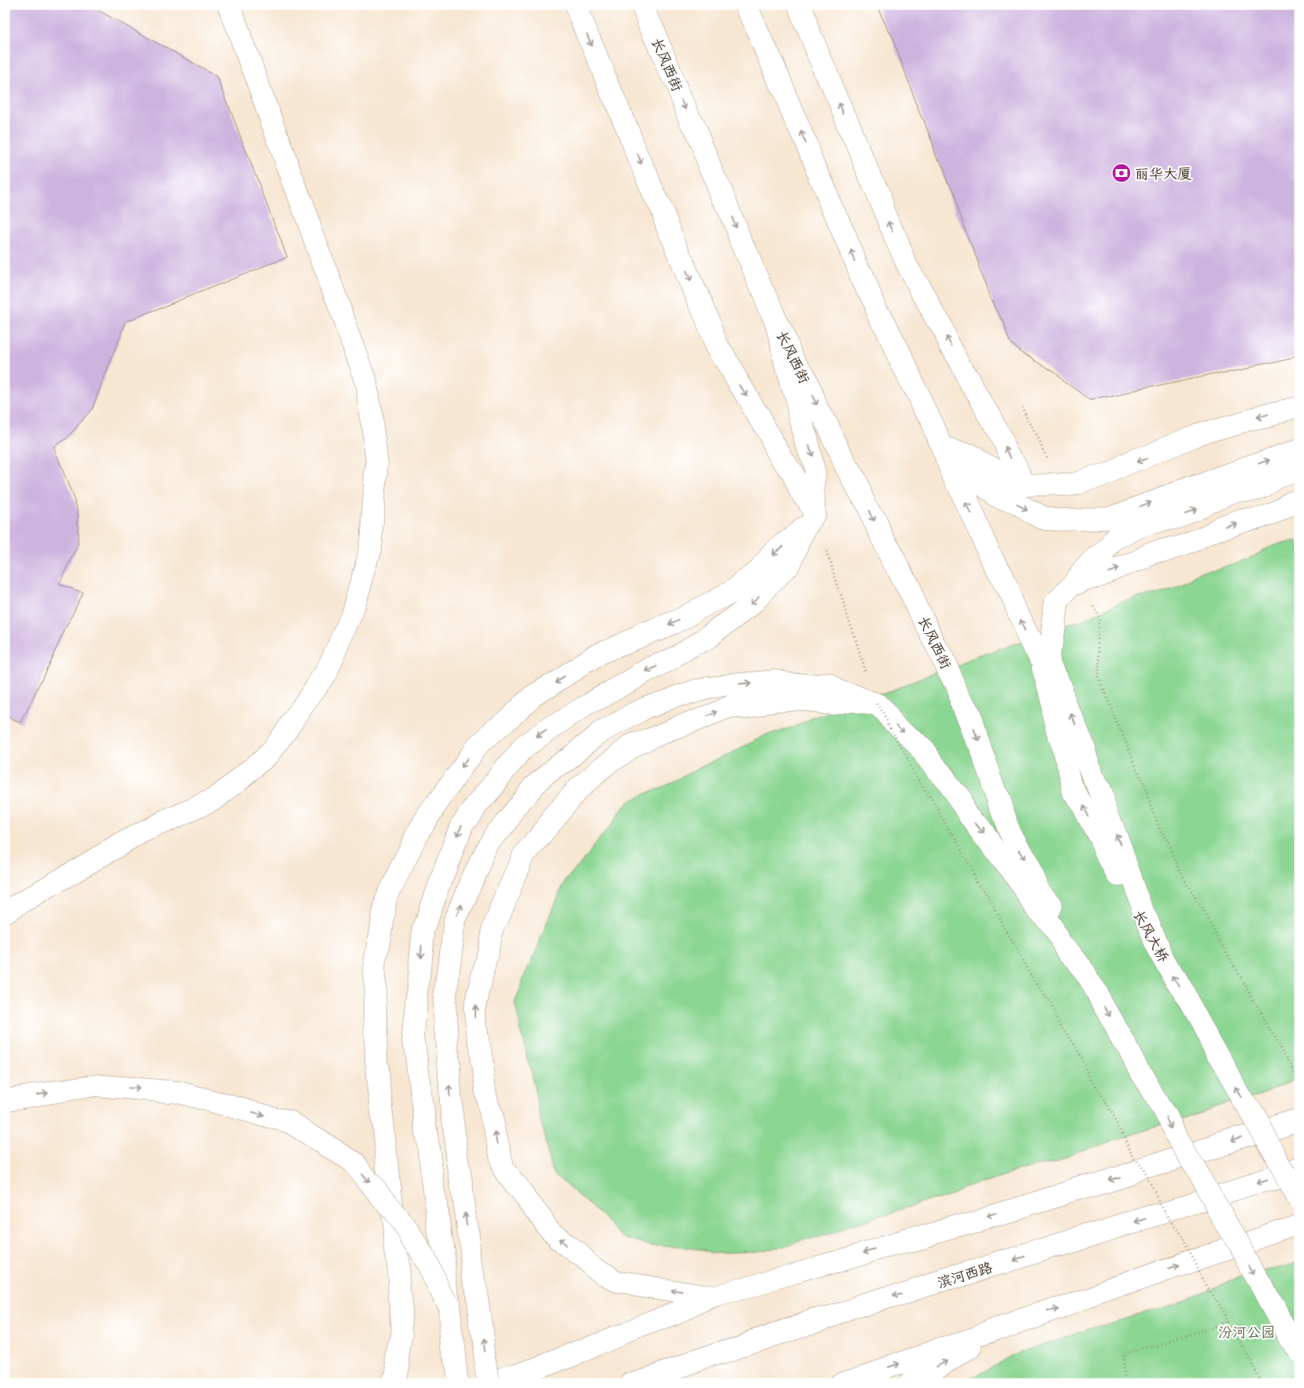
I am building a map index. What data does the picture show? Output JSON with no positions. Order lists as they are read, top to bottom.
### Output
{
  "streets": {
    "main road": ["长风西街", "长风大桥", "滨河西路"]
  },
  "parks": ["汾河公园"],
  "places": {
    "bank": ["丽华大厦"]
  }
}
